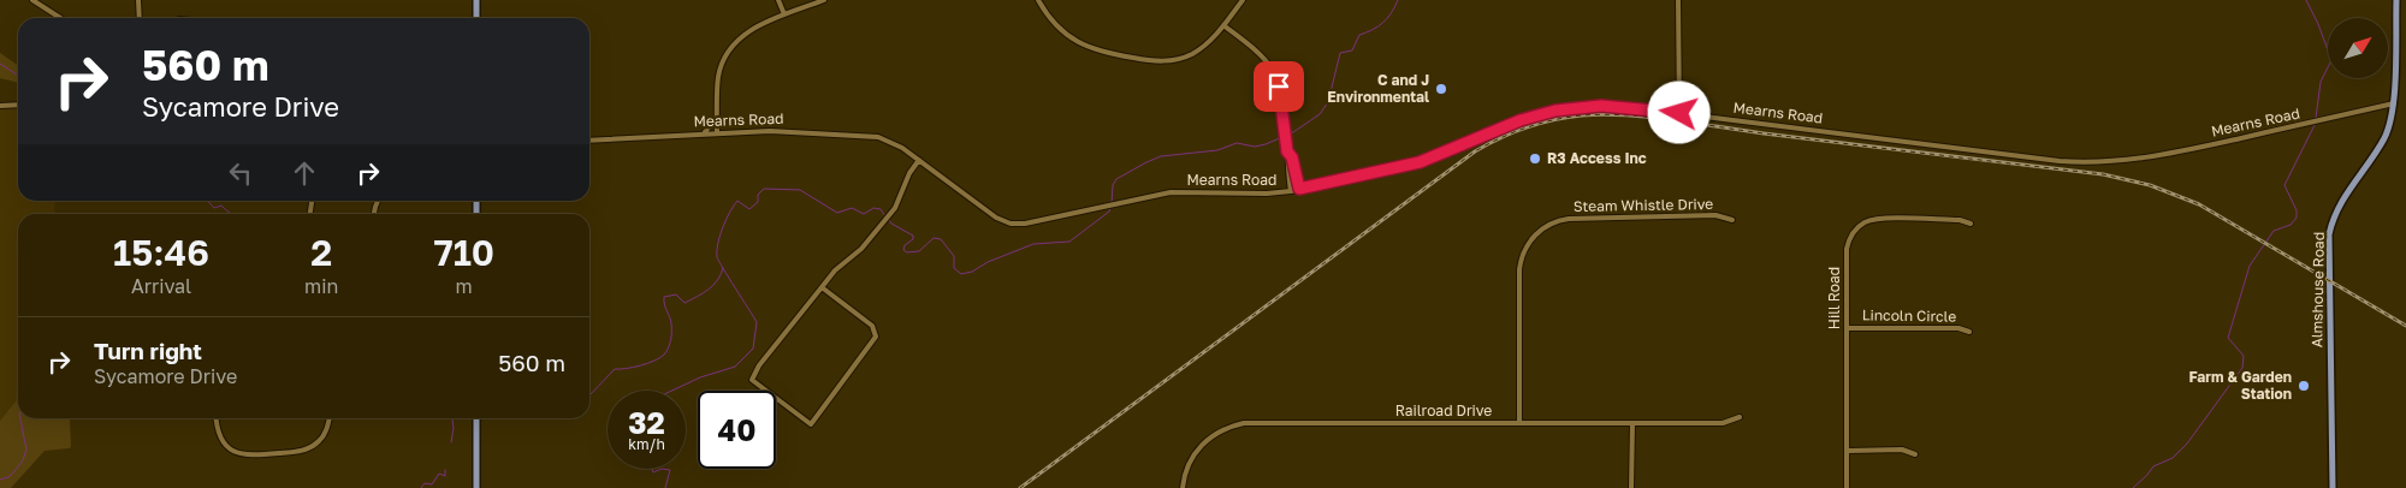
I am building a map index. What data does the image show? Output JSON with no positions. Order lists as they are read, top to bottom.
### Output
{
  "streets": {
    "main road": ["Almshouse Road"],
    "street": [
      "Mearns Road",
      "Steam Whistle Drive",
      "Hill Road",
      "Lincoln Circle",
      "Railroad Drive"
    ]
  },
  "crossings": [
    ["Mearns Road", "Almshouse Road"],
    ["Steam Whistle Drive", "Railroad Drive"],
    ["Hill Road", "Lincoln Circle"]
  ],
  "places": ["C and J Environmental", "R3 Access Inc", "Farm & Garden Station"],
  "north": "top right",
  "page": {
    "turn": ["560 m", "Sycamore Drive"],
    "eta": [
      "15:46",
      "Arrival",
      "2",
      "min",
      "710",
      "m"
    ],
    "list": [
      {
        "name": "Turn right",
        "note": "Sycamore Drive",
        "value": "560 m"
      }
    ],
    "speed": "32 km/h",
    "limit": "40"
  }
}
